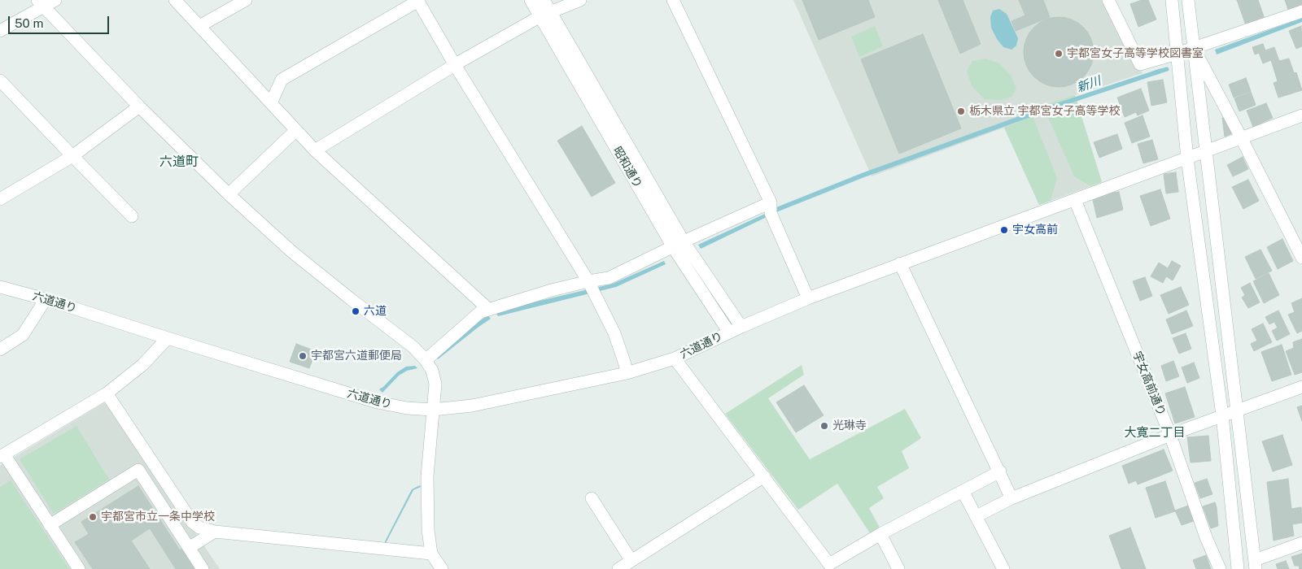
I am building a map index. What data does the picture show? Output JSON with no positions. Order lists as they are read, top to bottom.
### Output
{
  "streets": {
    "street": ["昭和通り", "六道通り", "宇女高前通り"]
  },
  "crossings": [
    ["昭和通り", "六道通り"],
    ["六道通り", "宇女高前通り"]
  ],
  "districts": ["六道町", "大寛二丁目"],
  "water": ["新川"],
  "places": [
    "宇都宮女子高等学校図書室",
    "栃木県立 宇都宮女子高等学校",
    "宇女高前",
    "六道",
    "宇都宮六道郵便局",
    "光琳寺",
    "宇都宮市立一条中学校"
  ],
  "scale_bar": "50 m"
}
